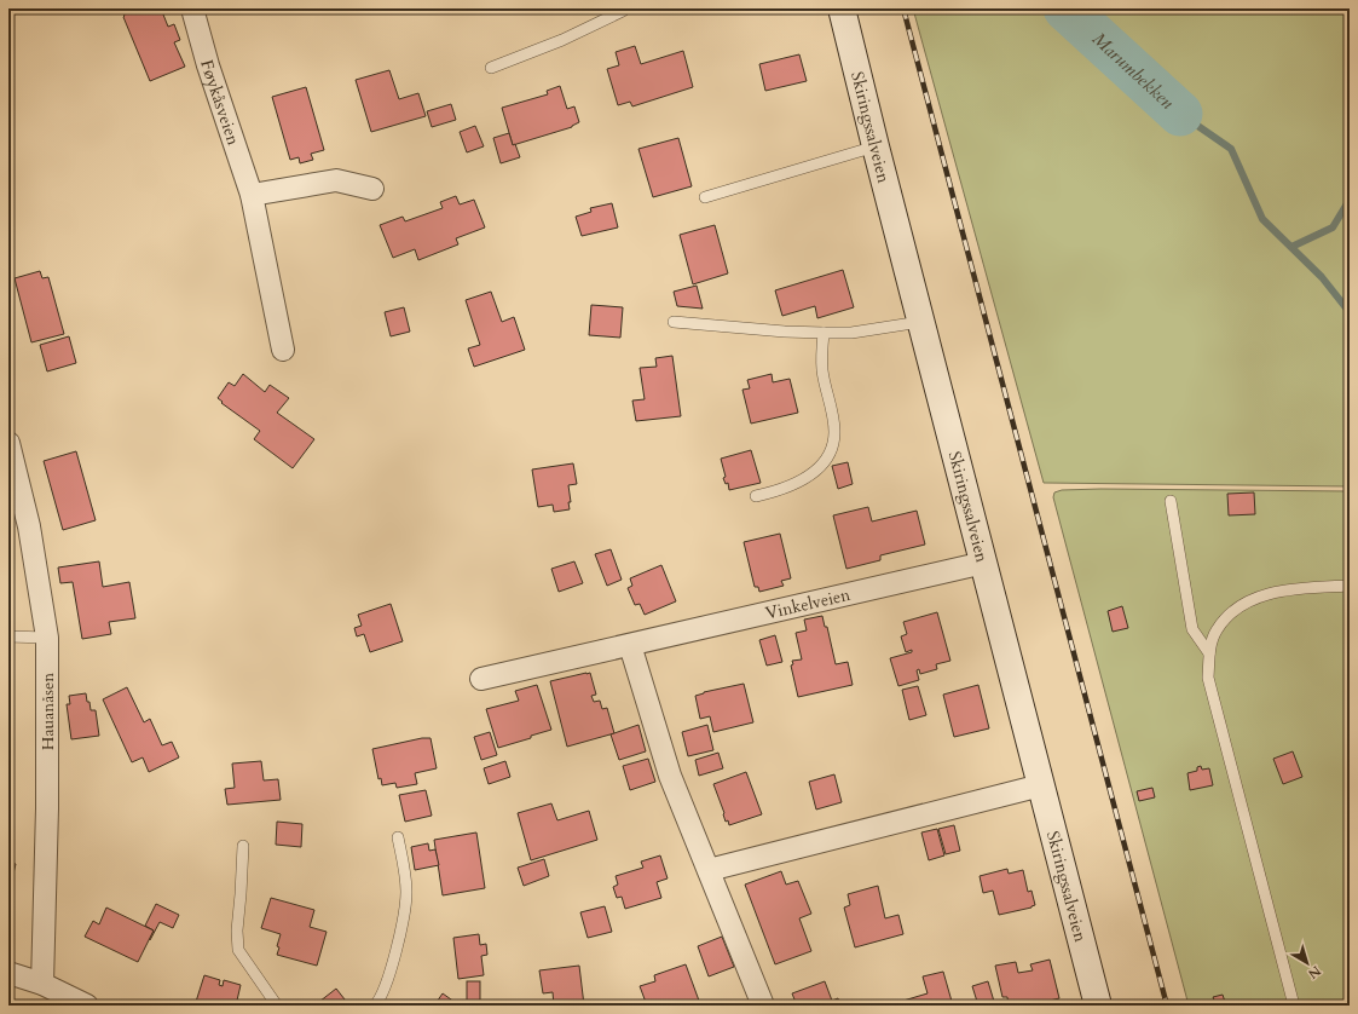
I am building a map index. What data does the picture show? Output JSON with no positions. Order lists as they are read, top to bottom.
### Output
{
  "streets": {
    "main road": ["Skiringssalveien"],
    "street": ["Føykåsveien", "Vinkelveien", "Hauanåsen"]
  },
  "crossings": [
    ["Skiringssalveien", "Vinkelveien"]
  ],
  "water": ["Marumbekken"],
  "north": "bottom right"
}
